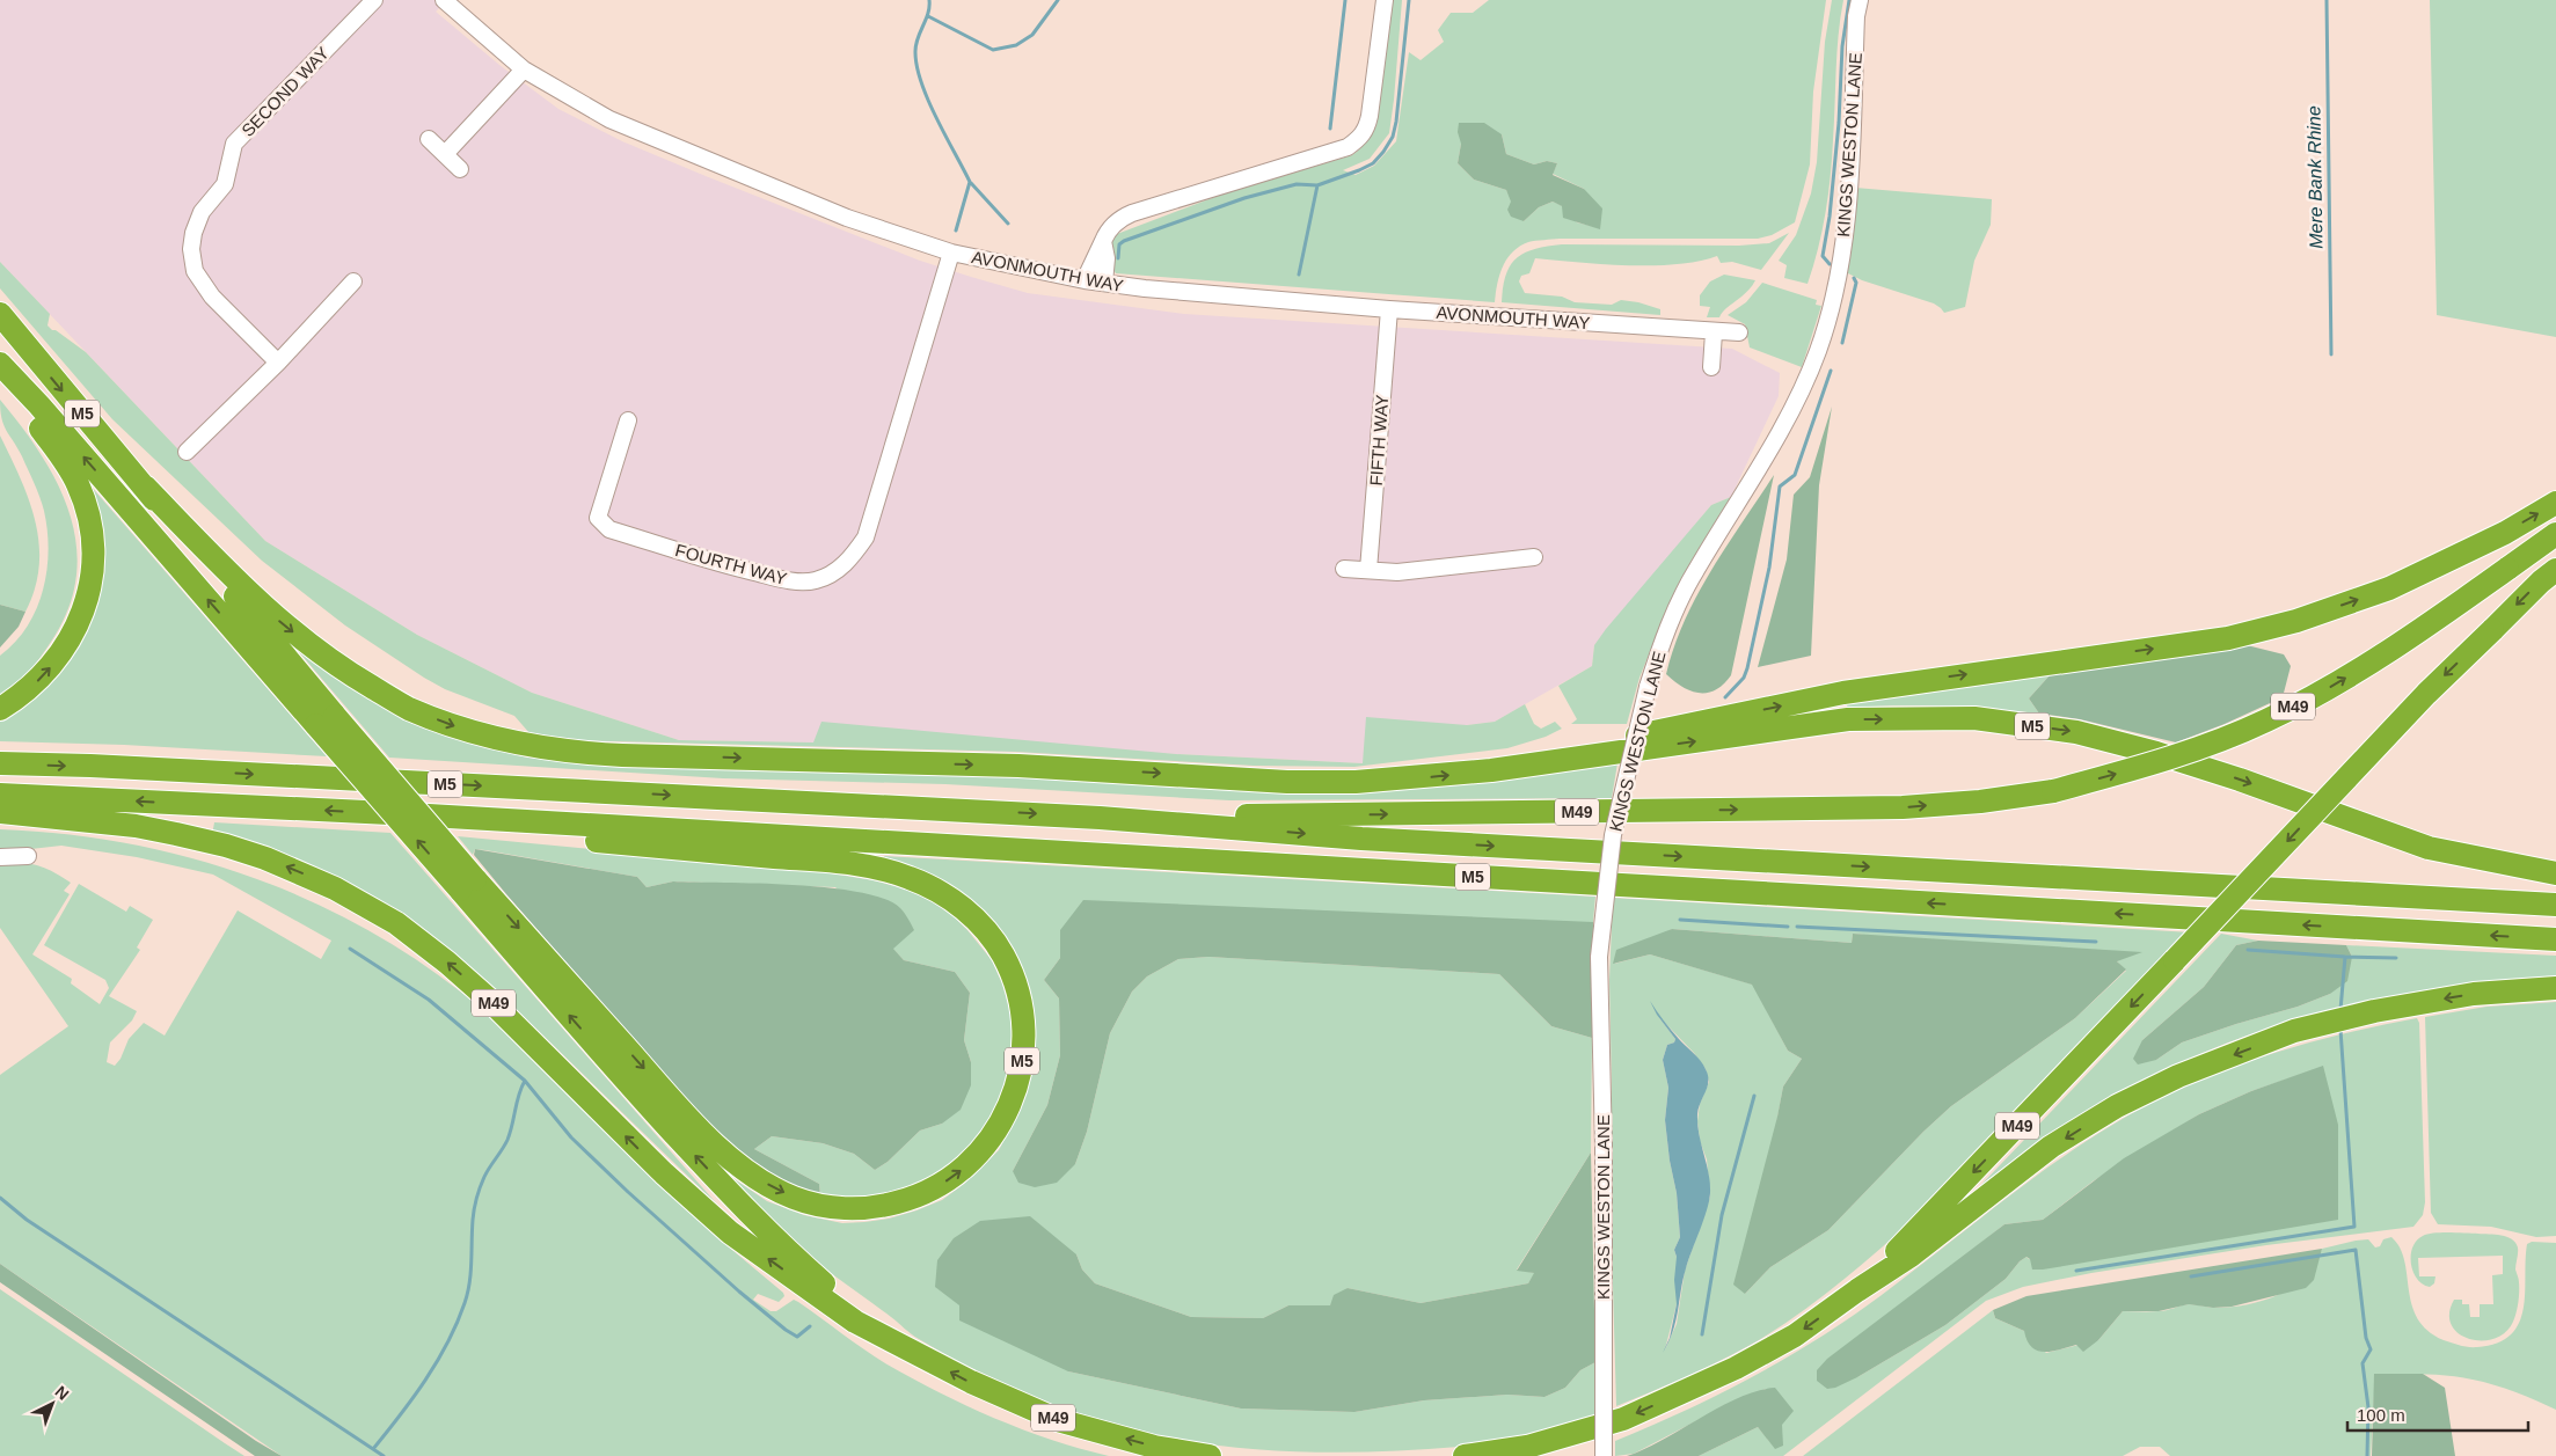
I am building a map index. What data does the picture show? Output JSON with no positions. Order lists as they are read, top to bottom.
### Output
{
  "streets": {
    "highway": ["M5", "M49"],
    "street": [
      "SECOND WAY",
      "KINGS WESTON LANE",
      "AVONMOUTH WAY",
      "FIFTH WAY",
      "FOURTH WAY"
    ]
  },
  "crossings": [
    ["AVONMOUTH WAY", "FIFTH WAY"],
    ["AVONMOUTH WAY", "FOURTH WAY"],
    ["M5", "M49"]
  ],
  "water": ["Mere Bank Rhine"],
  "scale_bar": "100 m",
  "north": "top right"
}
